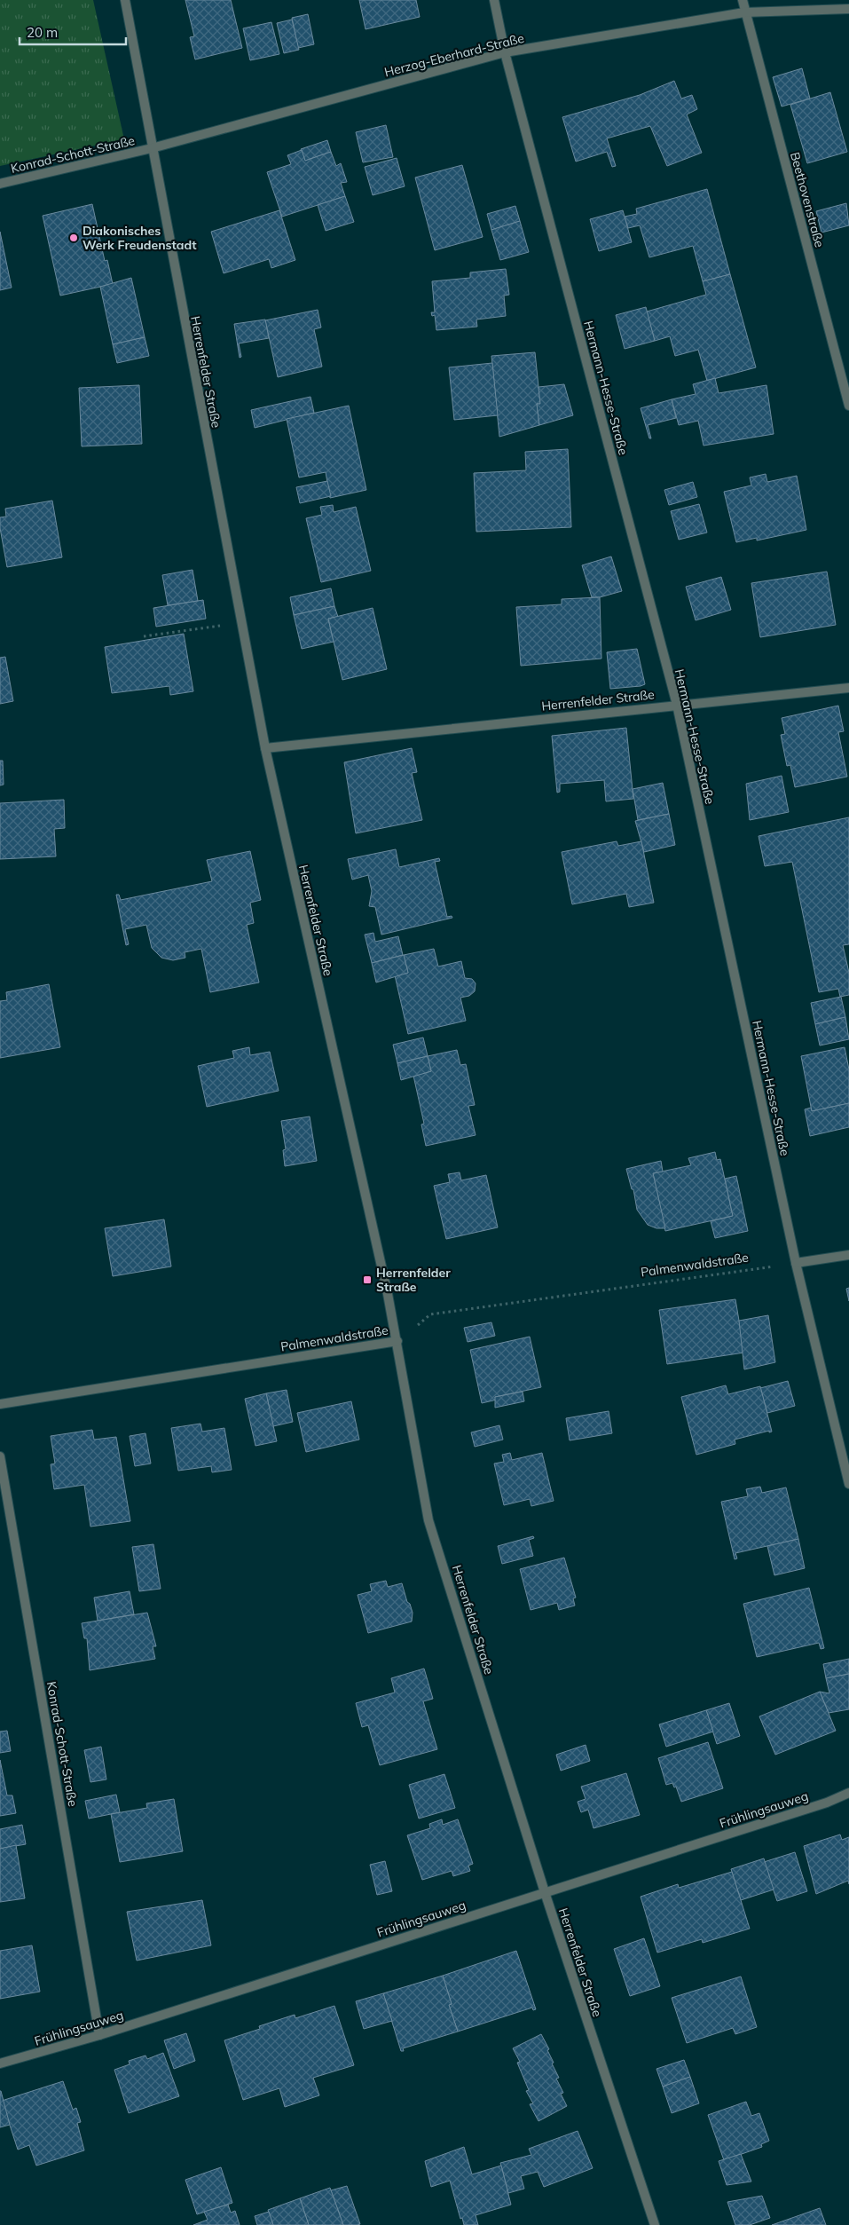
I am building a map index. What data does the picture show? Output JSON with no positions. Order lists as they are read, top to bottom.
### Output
{
  "streets": {
    "street": [
      "Herzog-Eberhard-Straße",
      "Konrad-Schott-Straße",
      "Beethovenstraße",
      "Herrenfelder Straße",
      "Hermann-Hesse-Straße",
      "Palmenwaldstraße",
      "Frühlingsauweg"
    ]
  },
  "crossings": [
    ["Herzog-Eberhard-Straße", "Konrad-Schott-Straße"],
    ["Herzog-Eberhard-Straße", "Beethovenstraße"],
    ["Herzog-Eberhard-Straße", "Herrenfelder Straße"],
    ["Herzog-Eberhard-Straße", "Hermann-Hesse-Straße"],
    ["Konrad-Schott-Straße", "Herrenfelder Straße"],
    ["Konrad-Schott-Straße", "Frühlingsauweg"],
    ["Herrenfelder Straße", "Hermann-Hesse-Straße"],
    ["Herrenfelder Straße", "Palmenwaldstraße"],
    ["Herrenfelder Straße", "Frühlingsauweg"],
    ["Hermann-Hesse-Straße", "Palmenwaldstraße"]
  ],
  "places": {
    "other": ["Diakonisches Werk Freudenstadt"],
    "transit": ["Herrenfelder Straße"]
  },
  "scale_bar": "20 m"
}
